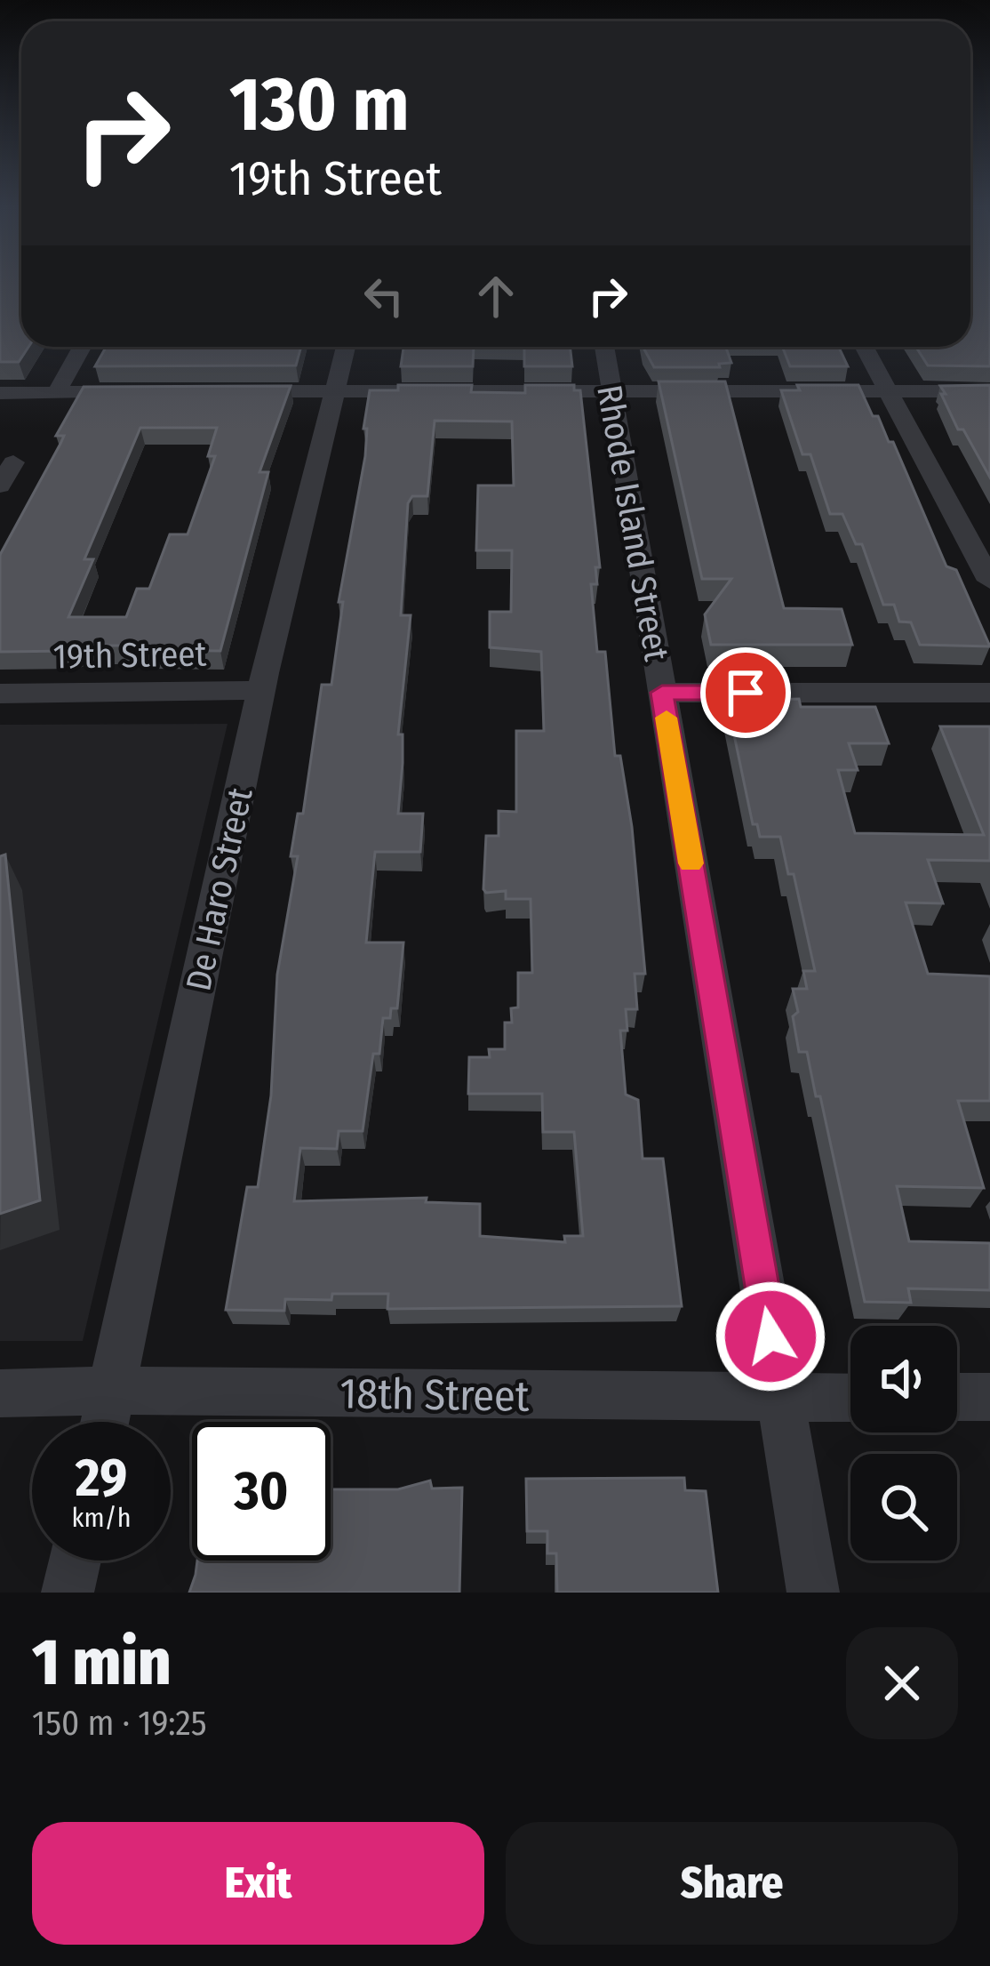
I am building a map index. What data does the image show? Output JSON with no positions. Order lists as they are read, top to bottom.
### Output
{
  "streets": {
    "street": [
      "Rhode Island Street",
      "19th Street",
      "De Haro Street",
      "18th Street"
    ]
  },
  "crossings": [
    ["Rhode Island Street", "18th Street"],
    ["19th Street", "De Haro Street"],
    ["De Haro Street", "18th Street"]
  ],
  "page": {
    "turn": ["130 m", "19th Street"],
    "speed": "29 km/h",
    "limit": "30",
    "heading": ["1 min", "150 m · 19:25"],
    "buttons": ["Exit", "Share"]
  }
}
